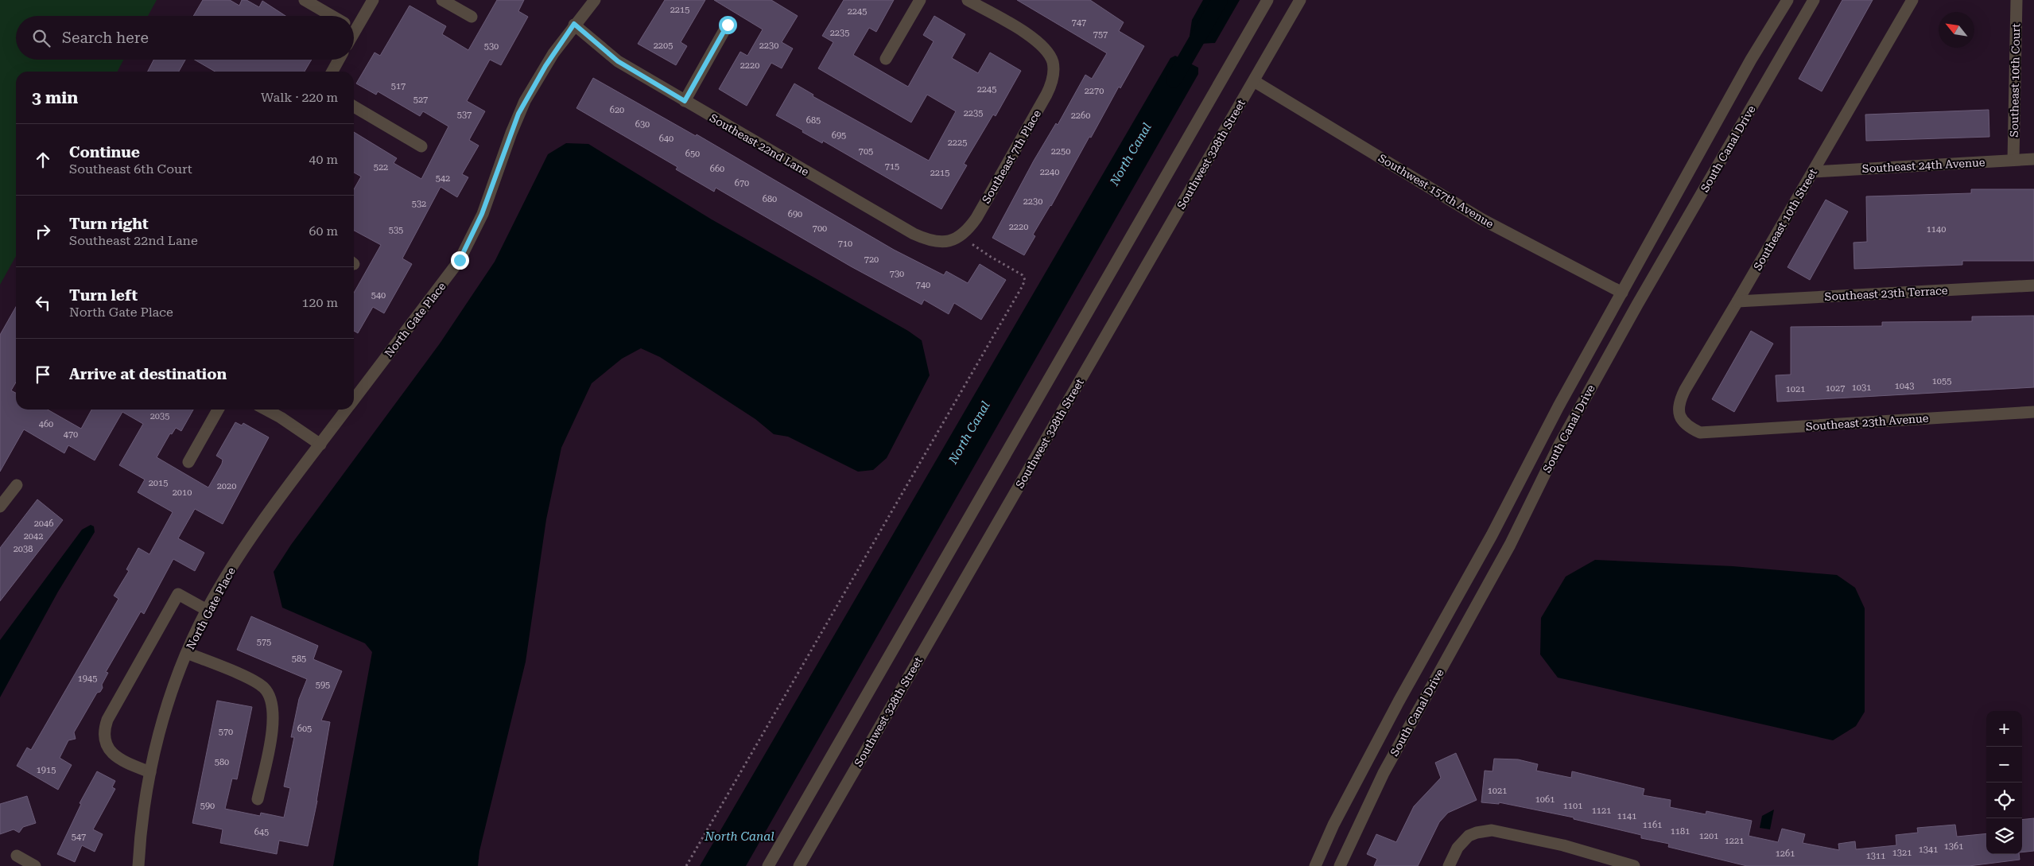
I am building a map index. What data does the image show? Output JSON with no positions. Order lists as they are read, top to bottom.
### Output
{
  "streets": {
    "street": [
      "Southeast 10th Court",
      "Southeast 22nd Lane",
      "South Canal Drive",
      "Southwest 328th Street",
      "Southeast 7th Place",
      "Southeast 24th Avenue",
      "Southwest 157th Avenue",
      "Southeast 10th Street",
      "Southeast 23th Terrace",
      "North Gate Place",
      "Southeast 23th Avenue"
    ]
  },
  "crossings": [
    ["Southeast 10th Court", "Southeast 24th Avenue"],
    ["Southeast 22nd Lane", "Southeast 7th Place"],
    ["Southeast 22nd Lane", "North Gate Place"],
    ["South Canal Drive", "Southwest 157th Avenue"],
    ["Southwest 328th Street", "Southwest 157th Avenue"],
    ["Southeast 24th Avenue", "Southeast 10th Street"],
    ["Southeast 10th Street", "Southeast 23th Terrace"],
    ["Southeast 10th Street", "Southeast 23th Avenue"]
  ],
  "water": ["North Canal"],
  "house_numbers": [
    "2215",
    "2245",
    "747",
    "2235",
    "757",
    "2205",
    "2230",
    "530",
    "2220",
    "517",
    "2245",
    "2270",
    "527",
    "620",
    "2235",
    "537",
    "2260",
    "685",
    "630",
    "695",
    "640",
    "2225",
    "705",
    "2250",
    "650",
    "715",
    "522",
    "660",
    "2240",
    "2215",
    "542",
    "670",
    "680",
    "2230",
    "532",
    "690",
    "2220",
    "700",
    "1140",
    "535",
    "710",
    "720",
    "730",
    "740",
    "540",
    "1055",
    "1043",
    "1031",
    "1027",
    "1021",
    "2035",
    "460",
    "470",
    "2015",
    "2020",
    "2010",
    "2046",
    "2042",
    "2038",
    "575",
    "585",
    "1945",
    "595",
    "605",
    "570",
    "580",
    "1915",
    "1021",
    "1061",
    "590",
    "1101",
    "1121",
    "1141",
    "1161",
    "1181",
    "645",
    "1201",
    "547",
    "1221",
    "1361",
    "1341",
    "1321",
    "1261",
    "1311"
  ],
  "north": "top left",
  "page": {
    "search": "Search here",
    "heading": ["3 min", "Walk · 220 m"],
    "list": [
      ["Continue", "Southeast 6th Court", "40 m"],
      ["Turn right", "Southeast 22nd Lane", "60 m"],
      ["Turn left", "North Gate Place", "120 m"],
      "Arrive at destination"
    ],
    "map_buttons": ["+", "−"]
  }
}
